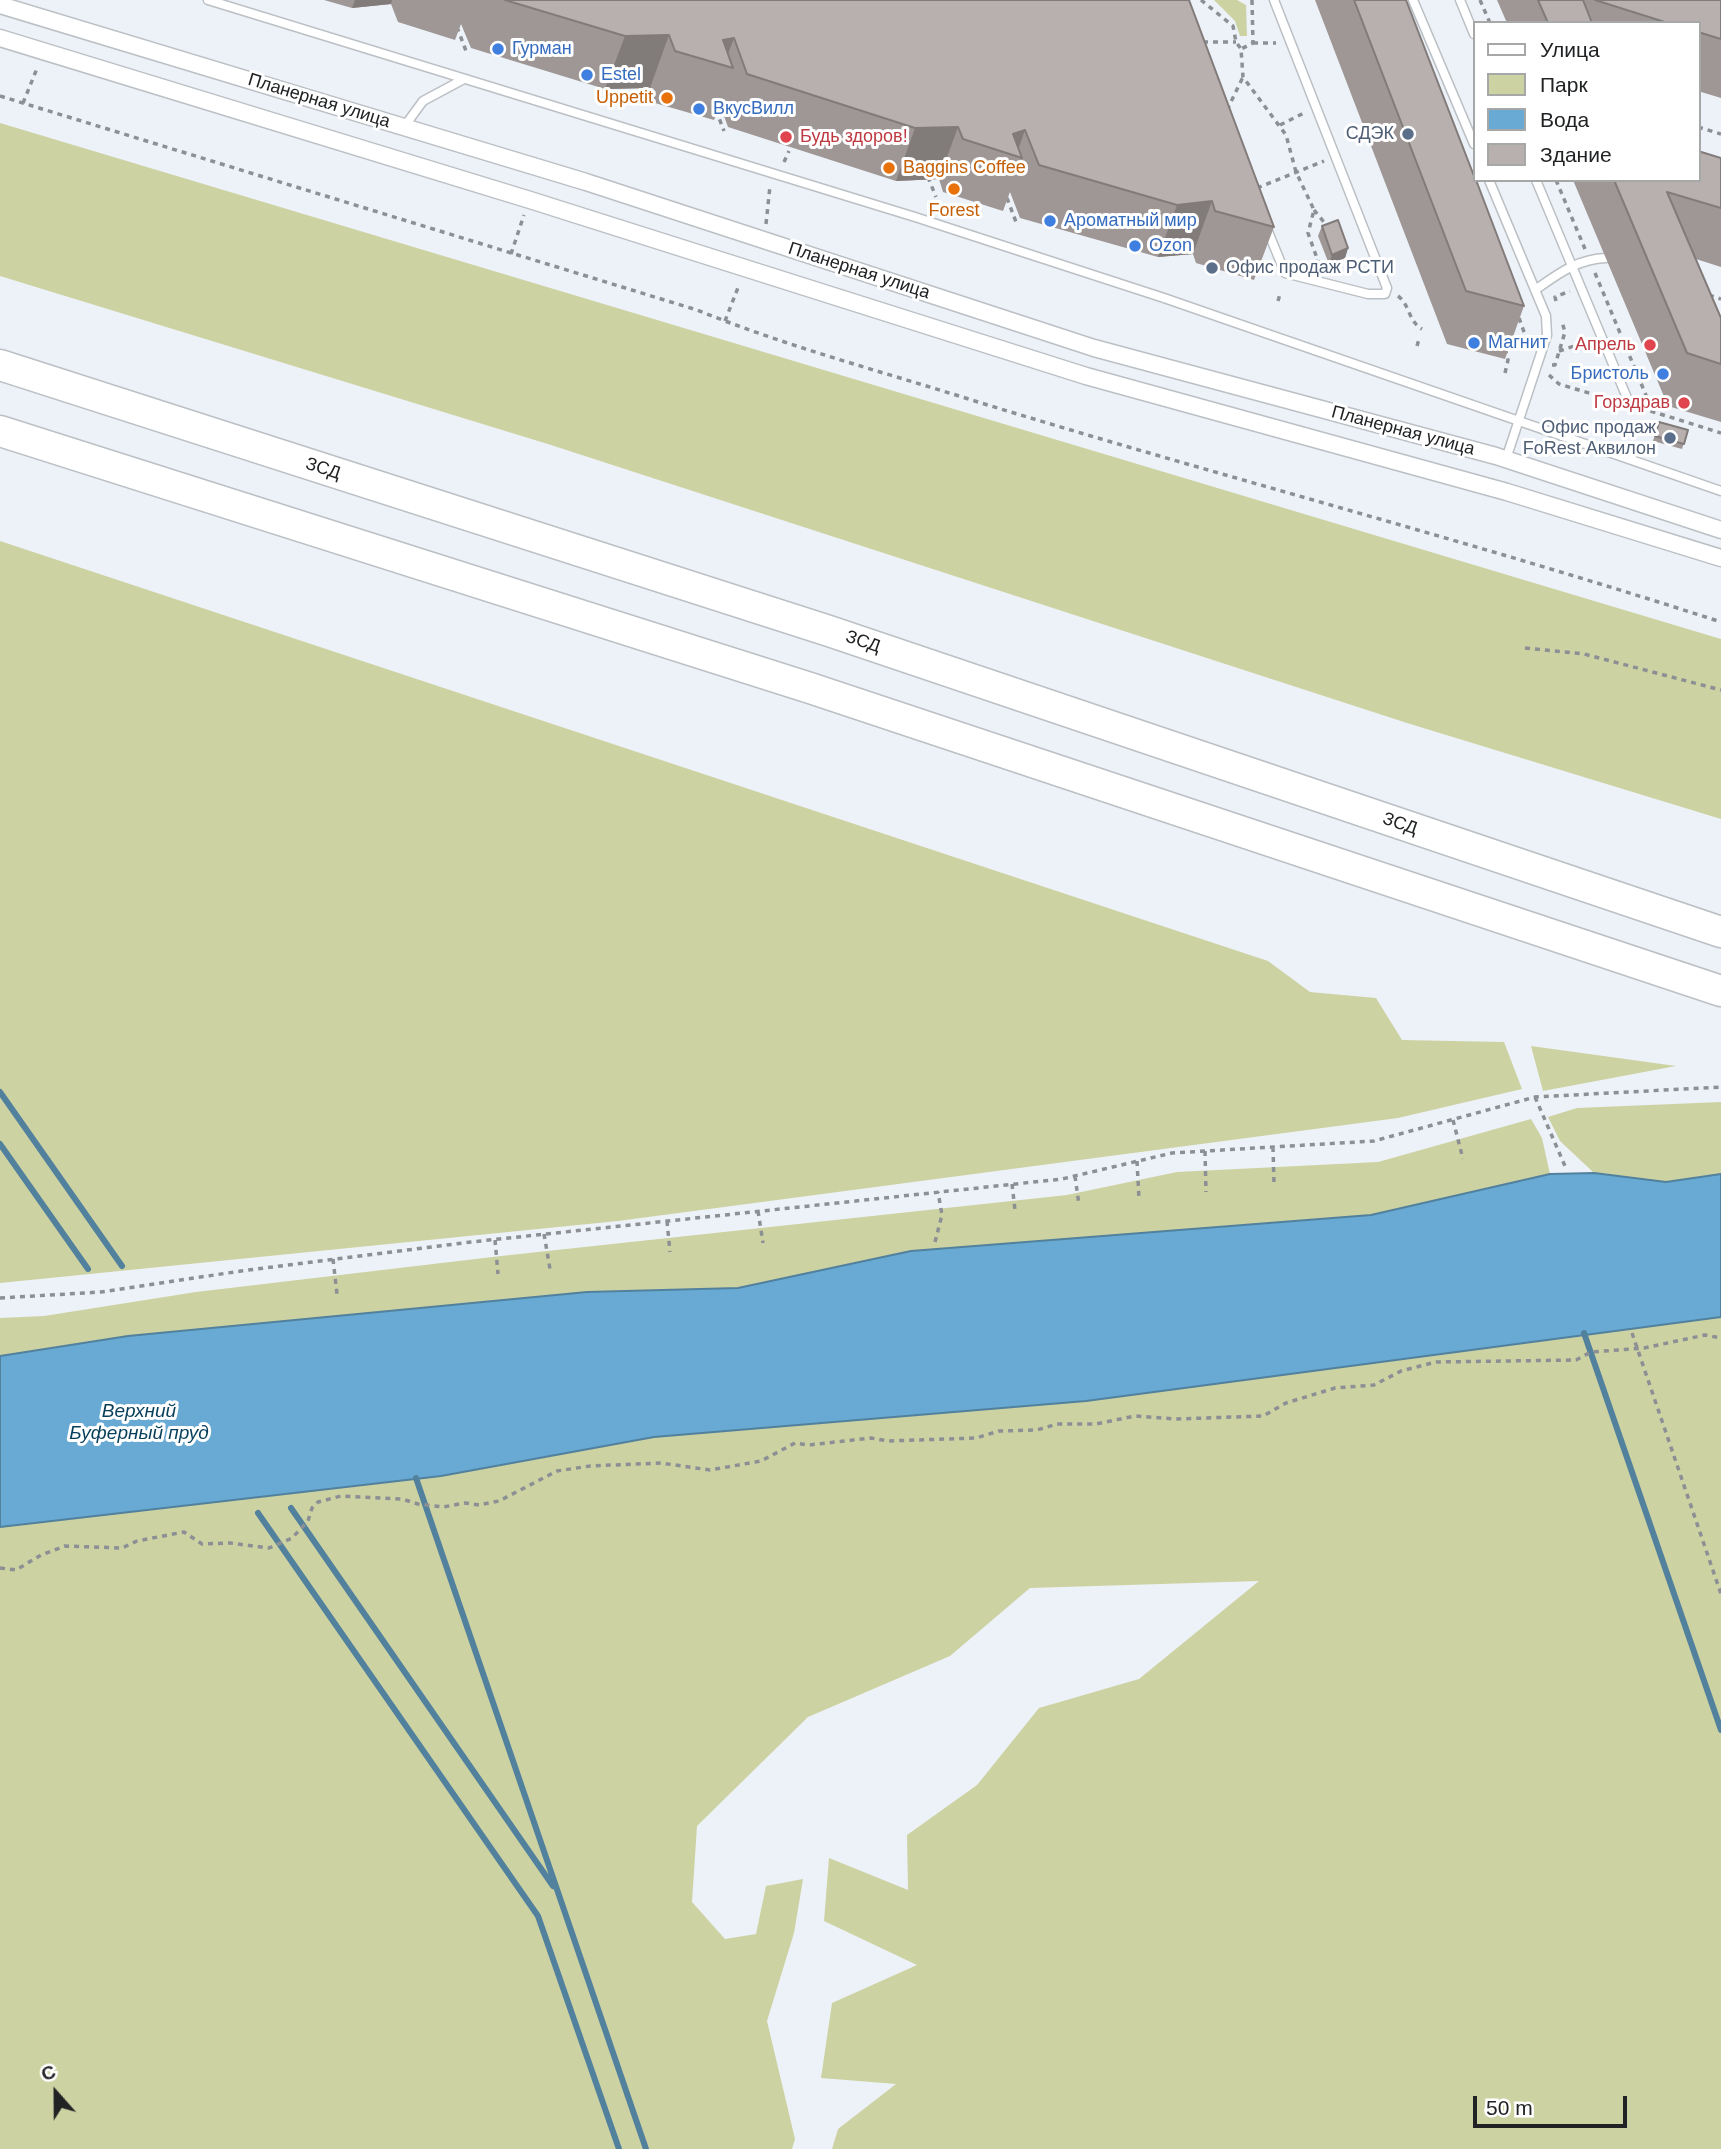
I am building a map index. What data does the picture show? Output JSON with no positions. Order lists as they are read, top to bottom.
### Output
{
  "streets": {
    "highway": ["ЗСД"],
    "street": ["Планерная улица"]
  },
  "water": ["Верхний Буферный пруд"],
  "places": [
    "Гурман",
    "Estel",
    "Uppetit",
    "ВкусВилл",
    "СДЭК",
    "Будь здоров!",
    "Baggins Coffee",
    "Forest",
    "Ароматный мир",
    "Ozon",
    "Офис продаж РСТИ",
    "Магнит",
    "Апрель",
    "Бристоль",
    "Горздрав",
    "Офис продаж FoRest Аквилон"
  ],
  "legend": [
    "Улица",
    "Парк",
    "Вода",
    "Здание"
  ],
  "scale_bar": "50 m",
  "north": "top"
}
